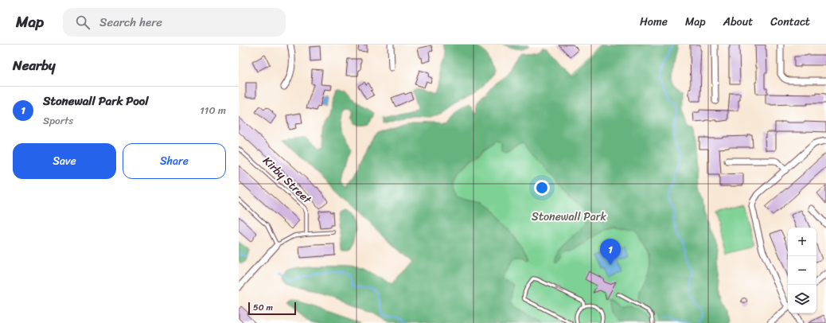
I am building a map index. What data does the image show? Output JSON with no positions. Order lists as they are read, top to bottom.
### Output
{
  "streets": {
    "lane": ["Kirby Street"]
  },
  "parks": ["Stonewall Park"],
  "scale_bar": "50 m",
  "page": {
    "header": "Map",
    "search": "Search here",
    "nav": [
      "Home",
      "Map",
      "About",
      "Contact"
    ],
    "heading": "Nearby",
    "list": [
      {
        "mark": "1",
        "name": "Stonewall Park Pool",
        "note": "Sports",
        "value": "110 m"
      }
    ],
    "buttons": ["Save", "Share"],
    "map_buttons": ["+", "−"],
    "pins": "1",
    "scale": "50 m"
  }
}
